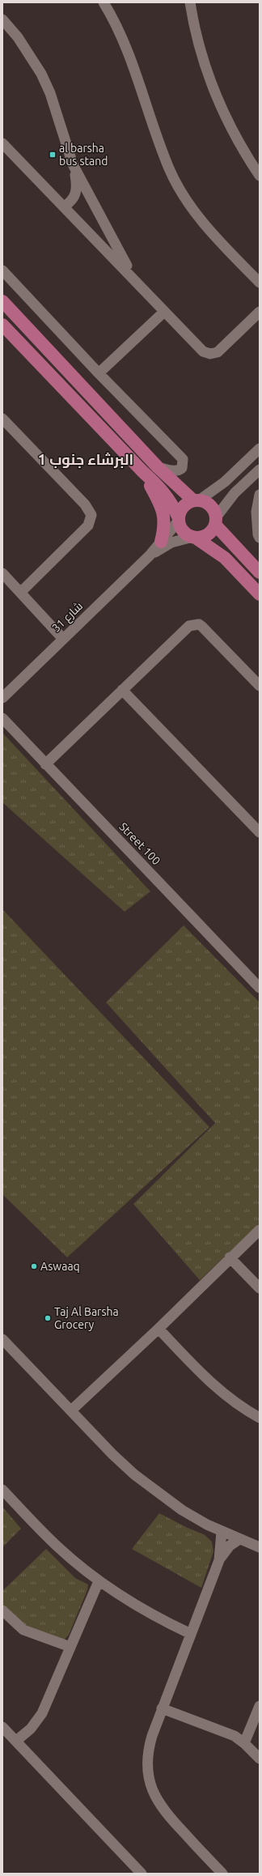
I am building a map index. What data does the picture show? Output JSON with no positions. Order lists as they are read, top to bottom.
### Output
{
  "streets": {
    "street": ["شارع 31", "Street 100"]
  },
  "districts": ["البرشاء جنوب 1"],
  "places": {
    "transit": ["al barsha bus stand"],
    "other": ["Aswaaq", "Taj Al Barsha Grocery"]
  }
}
